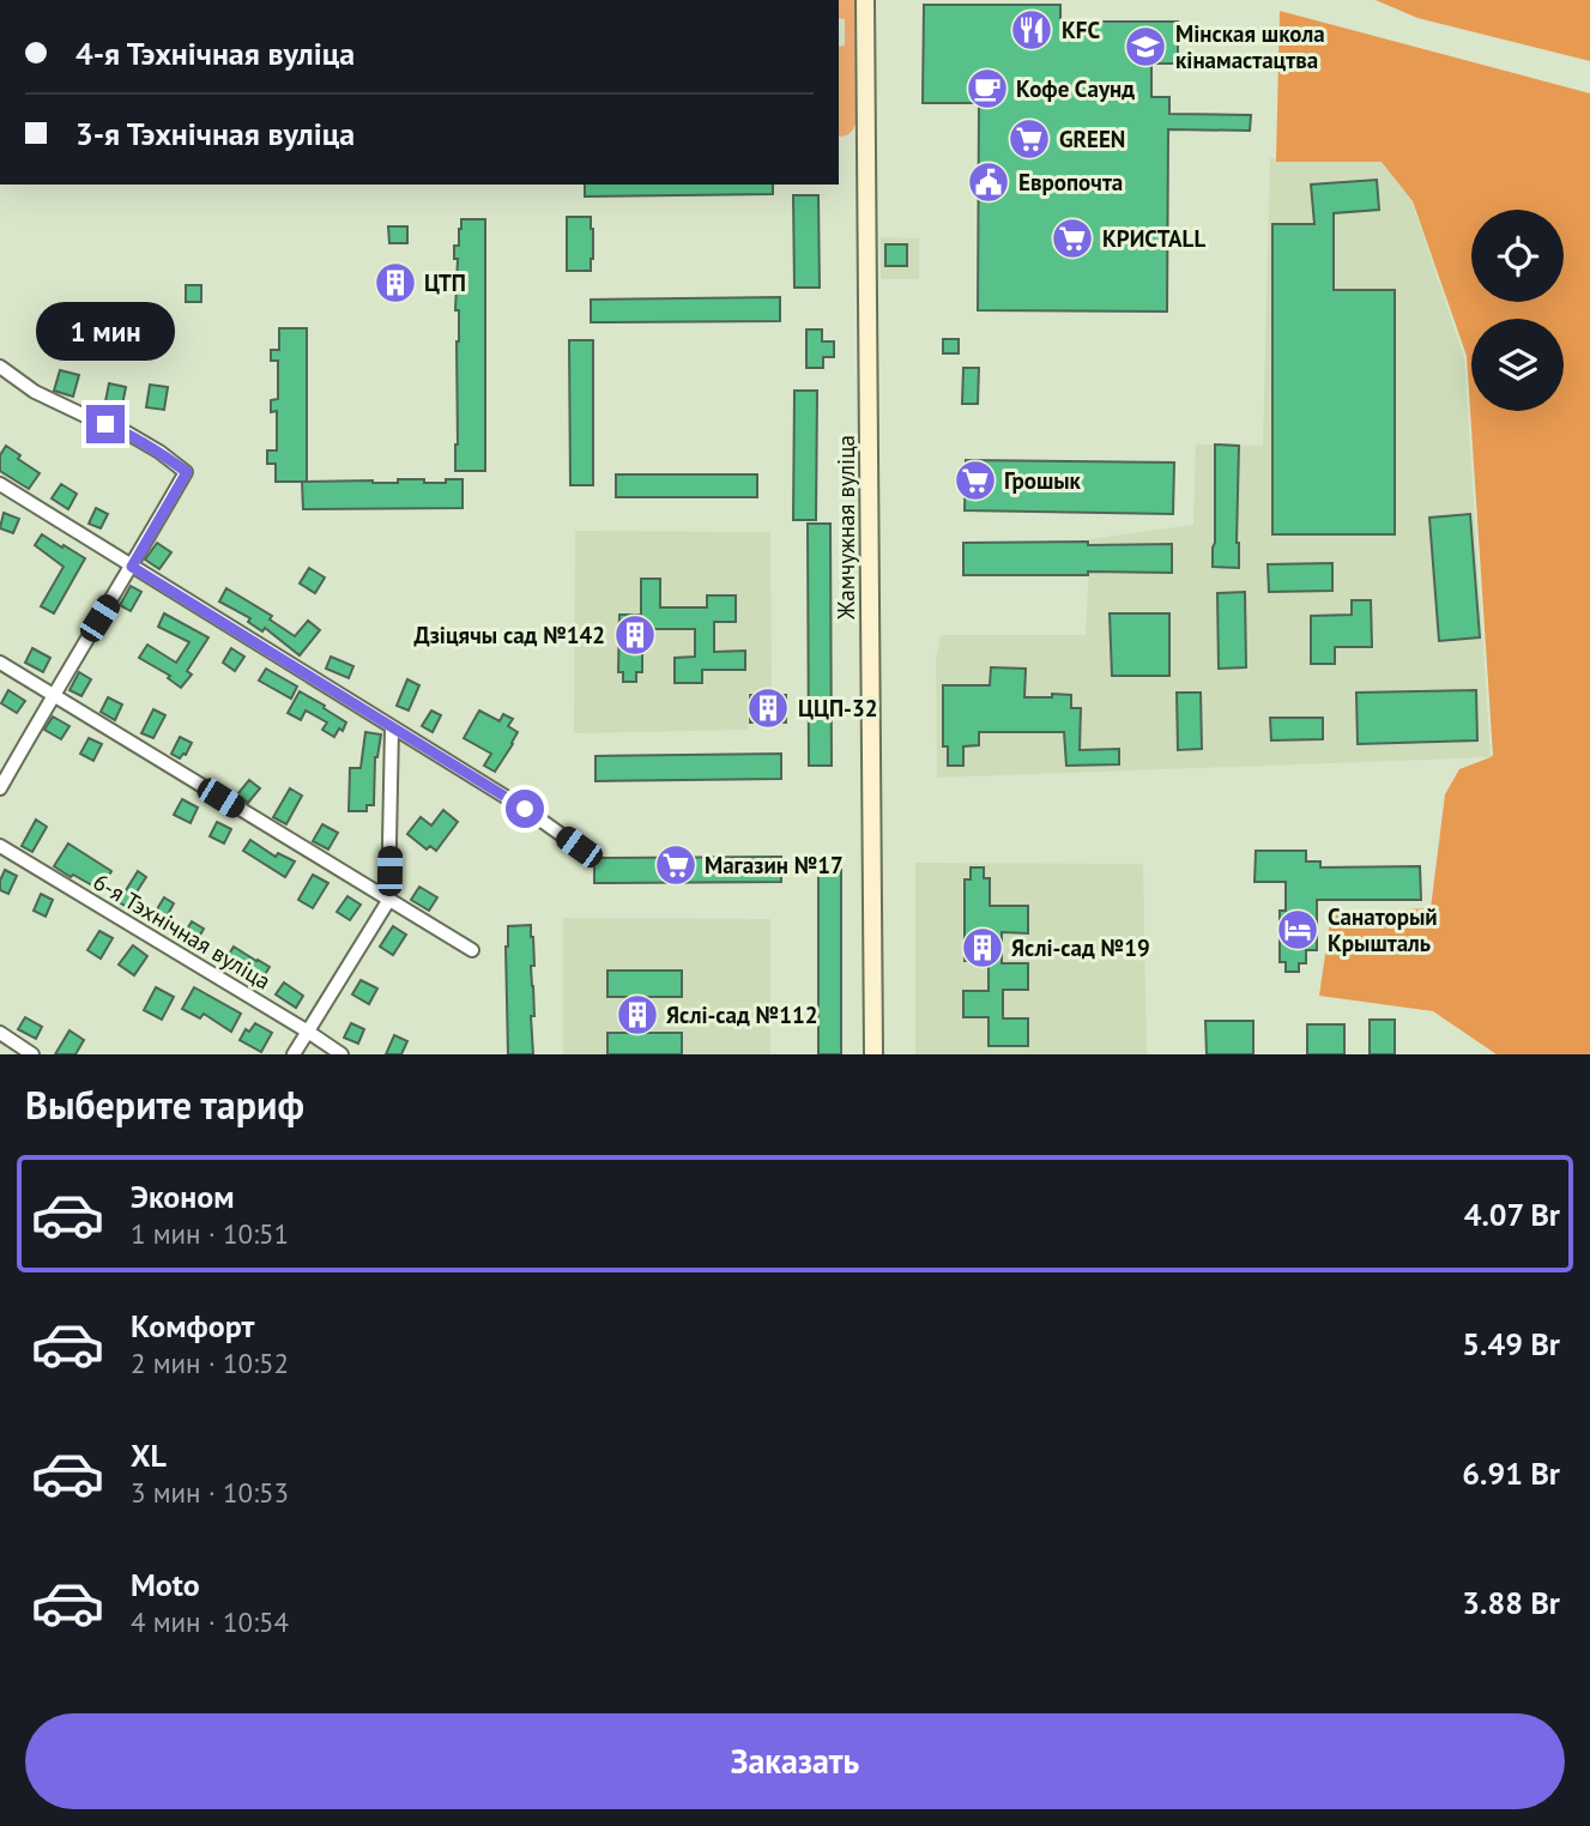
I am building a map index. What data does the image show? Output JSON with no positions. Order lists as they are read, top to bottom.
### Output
{
  "streets": {
    "main road": ["Жамчужная вуліца"],
    "street": ["6-я Тэхнічная вуліца"]
  },
  "places": {
    "restaurant": ["KFC"],
    "school or university": ["Мінская школа кінамастацтва"],
    "cafe": ["Кофе Саунд"],
    "supermarket": [
      "GREEN",
      "КРИСТАLL",
      "Грошык",
      "Магазин №17"
    ],
    "public building": ["Европочта"],
    "building": [
      "ЦТП",
      "Дзіцячы сад №142",
      "ЦЦП-32",
      "Яслі-сад №19",
      "Яслі-сад №112"
    ],
    "hotel": ["Санаторый Крышталь"]
  },
  "page": {
    "banner": ["4-я Тэхнічная вуліца", "3-я Тэхнічная вуліца"],
    "bubble": "1 мин",
    "heading": "Выберите тариф",
    "list": [
      {
        "name": "Эконом",
        "note": "1 мин · 10:51",
        "value": "4.07 Br"
      },
      {
        "name": "Комфорт",
        "note": "2 мин · 10:52",
        "value": "5.49 Br"
      },
      {
        "name": "XL",
        "note": "3 мин · 10:53",
        "value": "6.91 Br"
      },
      {
        "name": "Moto",
        "note": "4 мин · 10:54",
        "value": "3.88 Br"
      }
    ],
    "buttons": "Заказать"
  }
}
